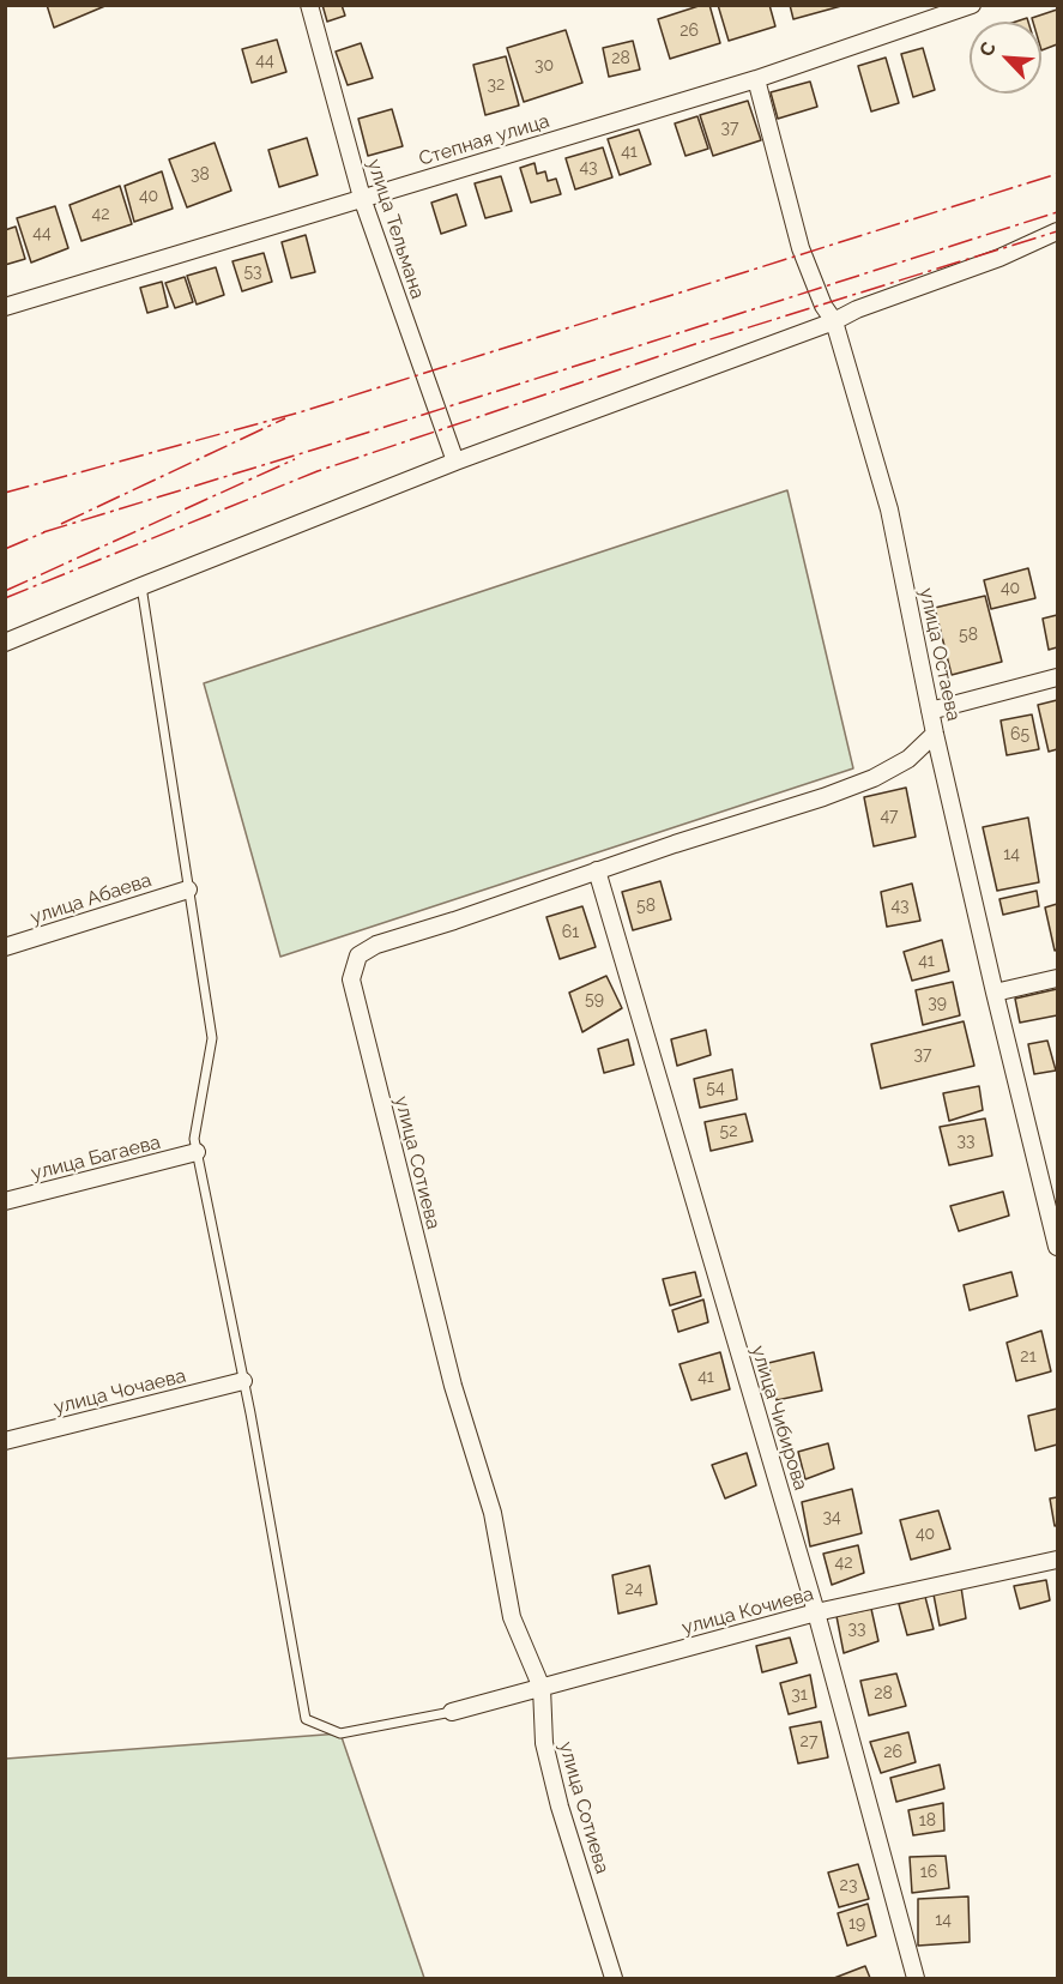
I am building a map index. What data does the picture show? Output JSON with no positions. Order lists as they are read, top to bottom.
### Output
{
  "streets": {
    "street": [
      "Степная улица",
      "улица Тельмана",
      "улица Остаева",
      "улица Абаева",
      "улица Багаева",
      "улица Сотиева",
      "улица Чочаева",
      "улица Чибирова",
      "улица Кочиева"
    ]
  },
  "crossings": [
    ["Степная улица", "улица Тельмана"],
    ["Степная улица", "улица Остаева"],
    ["улица Остаева", "улица Сотиева"],
    ["улица Сотиева", "улица Чибирова"],
    ["улица Сотиева", "улица Кочиева"],
    ["улица Чибирова", "улица Кочиева"]
  ],
  "house_numbers": [
    "26",
    "28",
    "44",
    "30",
    "32",
    "37",
    "41",
    "43",
    "38",
    "40",
    "42",
    "44",
    "53",
    "40",
    "58",
    "65",
    "47",
    "14",
    "58",
    "43",
    "61",
    "41",
    "59",
    "39",
    "37",
    "54",
    "52",
    "33",
    "21",
    "41",
    "34",
    "40",
    "42",
    "24",
    "33",
    "28",
    "31",
    "27",
    "26",
    "18",
    "16",
    "23",
    "14",
    "19"
  ],
  "north": "top left"
}
